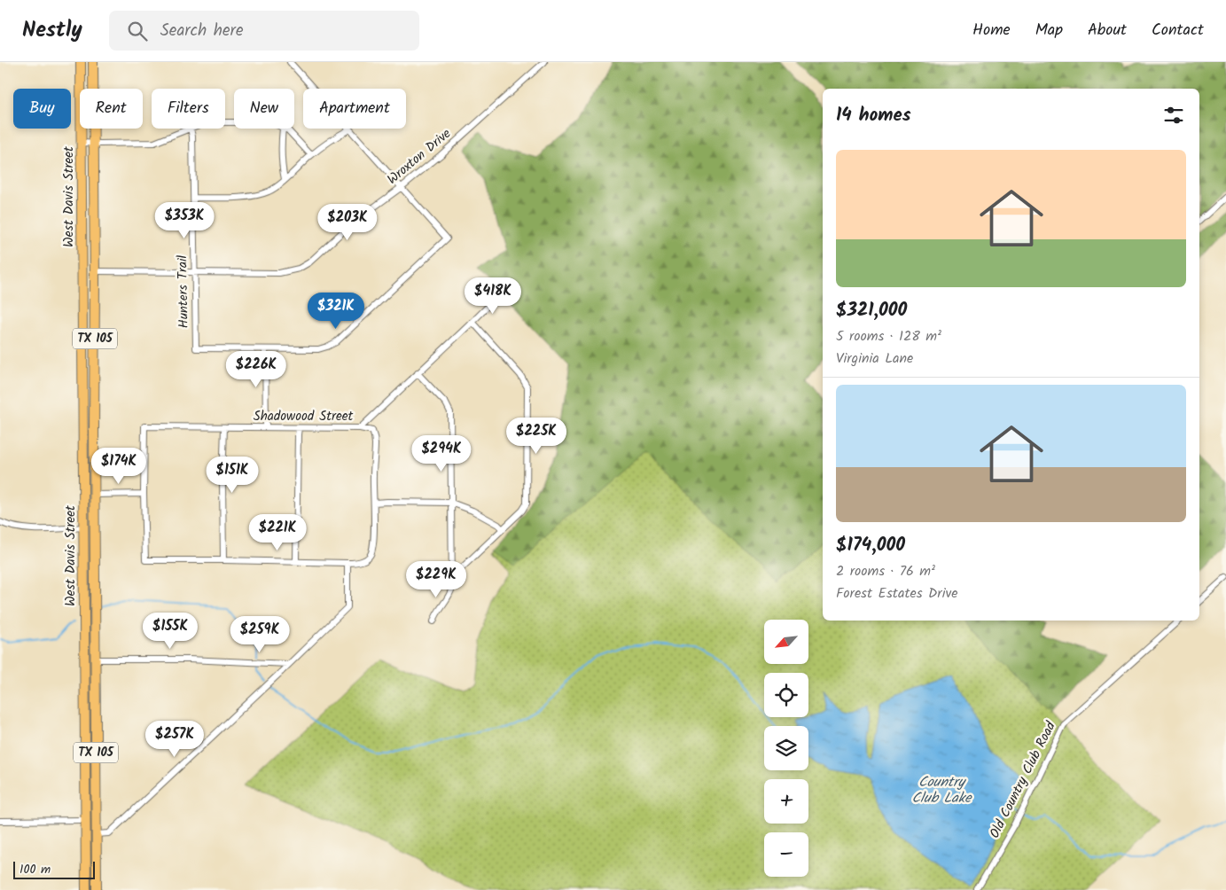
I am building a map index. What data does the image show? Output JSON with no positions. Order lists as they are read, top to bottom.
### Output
{
  "streets": {
    "main road": ["West Davis Street", "TX 105"],
    "street": [
      "Wroxton Drive",
      "Hunters Trail",
      "Shadowood Street",
      "Old Country Club Road"
    ]
  },
  "crossings": [
    ["Wroxton Drive", "West Davis Street"],
    ["Wroxton Drive", "Hunters Trail"]
  ],
  "water": ["Country Club Lake"],
  "scale_bar": "100 m",
  "north": "bottom left",
  "page": {
    "header": "Nestly",
    "search": "Search here",
    "nav": [
      "Home",
      "Map",
      "About",
      "Contact"
    ],
    "chip": [
      "Buy",
      "Rent",
      "Filters",
      "New",
      "Apartment"
    ],
    "heading": "14 homes",
    "list": [
      {
        "name": "$321,000",
        "note": "5 rooms · 128 m² · Virginia Lane"
      },
      {
        "name": "$174,000",
        "note": "2 rooms · 76 m² · Forest Estates Drive"
      }
    ],
    "price": [
      "$353K",
      "$203K",
      "$418K",
      "$321K",
      "$226K",
      "$225K",
      "$294K",
      "$174K",
      "$151K",
      "$221K",
      "$229K",
      "$155K",
      "$259K",
      "$257K"
    ],
    "map_buttons": ["+", "−"],
    "scale": "100 m"
  }
}
